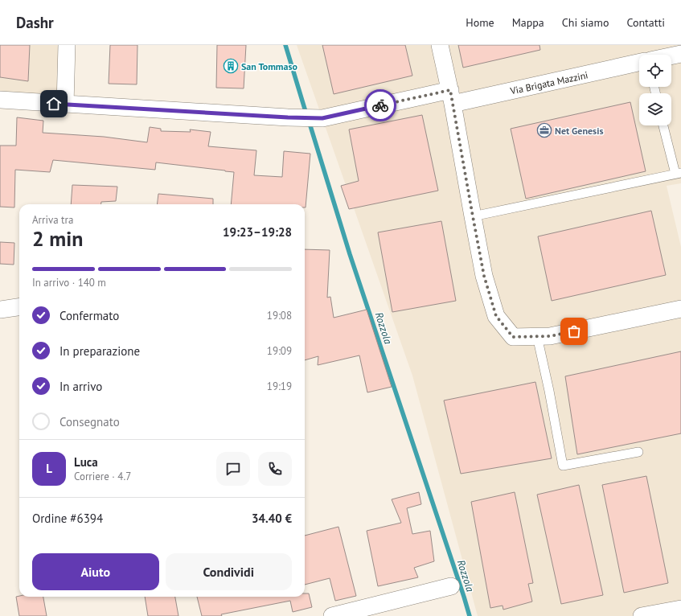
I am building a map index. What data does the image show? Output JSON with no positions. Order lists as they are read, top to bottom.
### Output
{
  "streets": {
    "street": ["Via Brigata Mazzini"]
  },
  "water": ["Rozzola"],
  "places": {
    "building": ["San Tommaso"],
    "office": ["Net Genesis"]
  },
  "page": {
    "header": "Dashr",
    "nav": [
      "Home",
      "Mappa",
      "Chi siamo",
      "Contatti"
    ],
    "heading": ["2 min", "Arriva tra", "19:23–19:28"],
    "panel": [
      "Luca",
      "Corriere · 4.7",
      "Ordine #6394",
      "34.40 €"
    ],
    "bar": "In arrivo · 140 m",
    "list": [
      ["Confermato", "19:08"],
      ["In preparazione", "19:09"],
      ["In arrivo", "19:19"],
      "Consegnato"
    ],
    "round": "L",
    "buttons": ["Aiuto", "Condividi"]
  }
}
